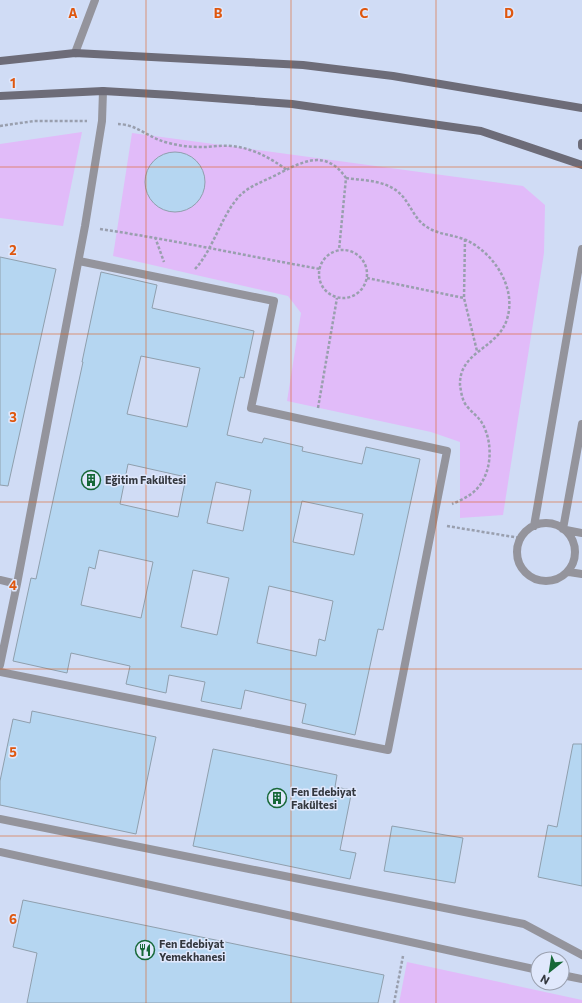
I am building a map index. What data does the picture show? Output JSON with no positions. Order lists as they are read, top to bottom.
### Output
{
  "places": {
    "building": ["Eğitim Fakültesi", "Fen Edebiyat Fakültesi"],
    "restaurant": ["Fen Edebiyat Yemekhanesi"]
  },
  "north": "bottom left",
  "grid": {
    "columns": [
      "A",
      "B",
      "C",
      "D"
    ],
    "rows": [
      "1",
      "2",
      "3",
      "4",
      "5",
      "6"
    ]
  }
}
